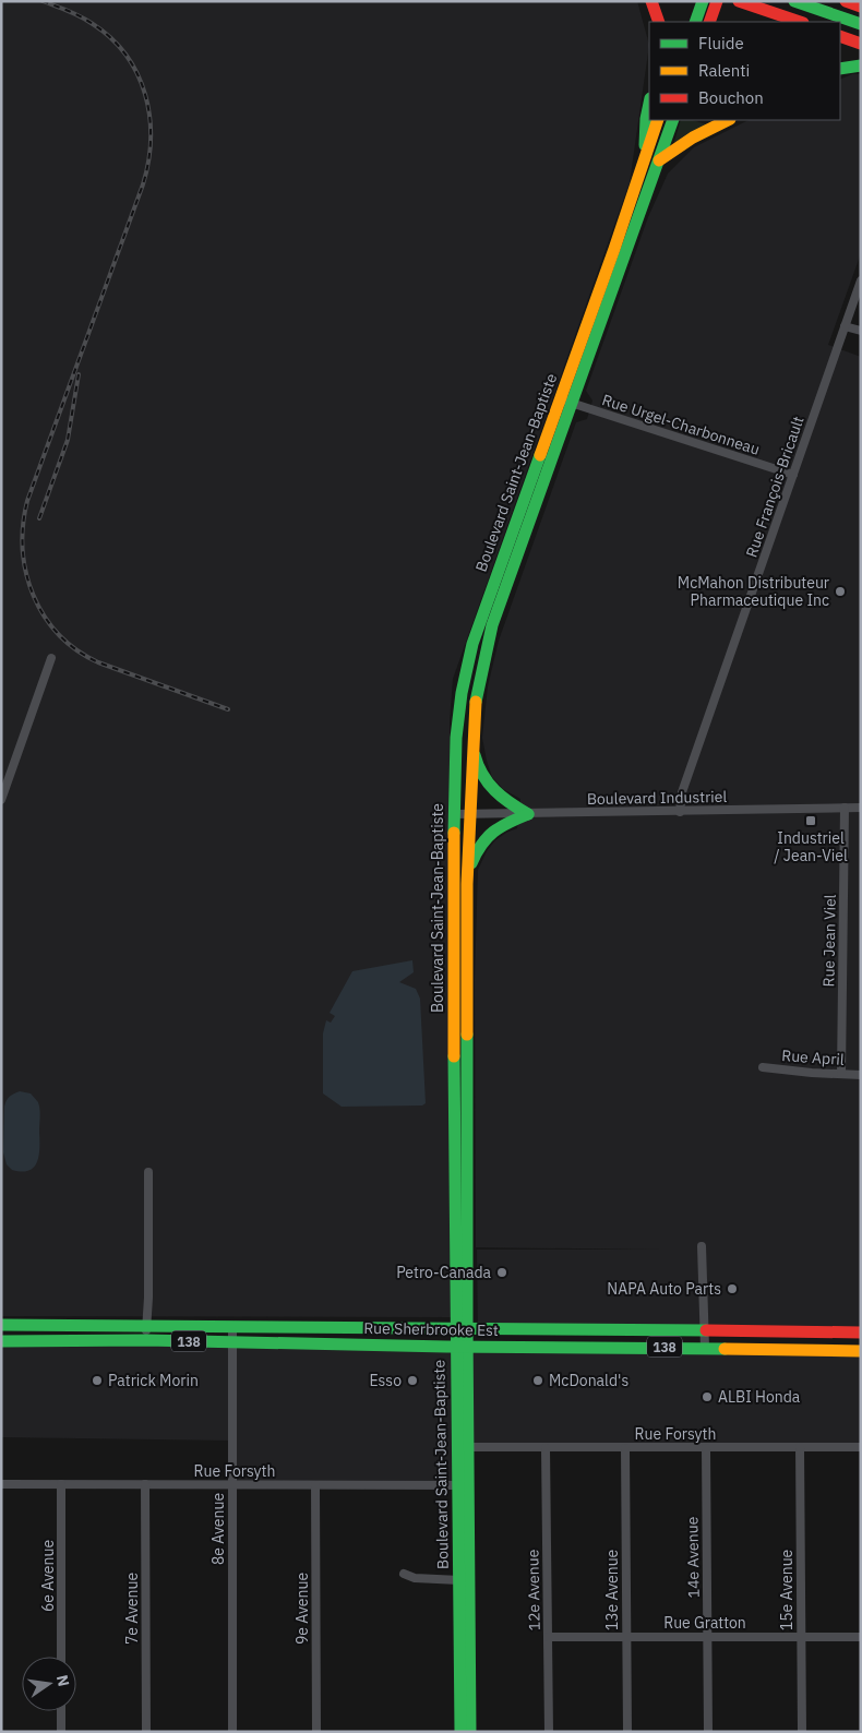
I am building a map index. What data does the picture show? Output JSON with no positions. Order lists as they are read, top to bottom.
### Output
{
  "streets": {
    "main road": ["Boulevard Saint-Jean-Baptiste", "Rue Sherbrooke Est", "138"],
    "street": [
      "Rue Urgel-Charbonneau",
      "Rue François-Bricault",
      "Boulevard Industriel",
      "Rue Jean Viel",
      "Rue April",
      "Rue Forsyth",
      "8e Avenue",
      "14e Avenue",
      "6e Avenue",
      "12e Avenue",
      "13e Avenue",
      "15e Avenue",
      "7e Avenue",
      "9e Avenue",
      "Rue Gratton"
    ]
  },
  "crossings": [
    ["Rue Urgel-Charbonneau", "Boulevard Saint-Jean-Baptiste"],
    ["Rue Urgel-Charbonneau", "Rue François-Bricault"],
    ["Boulevard Saint-Jean-Baptiste", "Boulevard Industriel"],
    ["Boulevard Saint-Jean-Baptiste", "Rue Sherbrooke Est"],
    ["Boulevard Saint-Jean-Baptiste", "Rue Forsyth"],
    ["Rue François-Bricault", "Boulevard Industriel"],
    ["Boulevard Industriel", "Rue Jean Viel"],
    ["Rue Jean Viel", "Rue April"],
    ["Rue Sherbrooke Est", "8e Avenue"],
    ["Rue Forsyth", "8e Avenue"],
    ["Rue Forsyth", "14e Avenue"],
    ["Rue Forsyth", "6e Avenue"],
    ["Rue Forsyth", "12e Avenue"],
    ["Rue Forsyth", "13e Avenue"],
    ["Rue Forsyth", "15e Avenue"],
    ["Rue Forsyth", "7e Avenue"],
    ["Rue Forsyth", "9e Avenue"],
    ["14e Avenue", "Rue Gratton"],
    ["12e Avenue", "Rue Gratton"],
    ["13e Avenue", "Rue Gratton"],
    ["15e Avenue", "Rue Gratton"]
  ],
  "places": {
    "other": [
      "McMahon Distributeur Pharmaceutique Inc",
      "Petro-Canada",
      "NAPA Auto Parts",
      "Patrick Morin",
      "Esso",
      "McDonald's",
      "ALBI Honda"
    ],
    "transit": ["Industriel / Jean-Viel"]
  },
  "legend": ["Fluide", "Ralenti", "Bouchon"],
  "north": "right"
}
